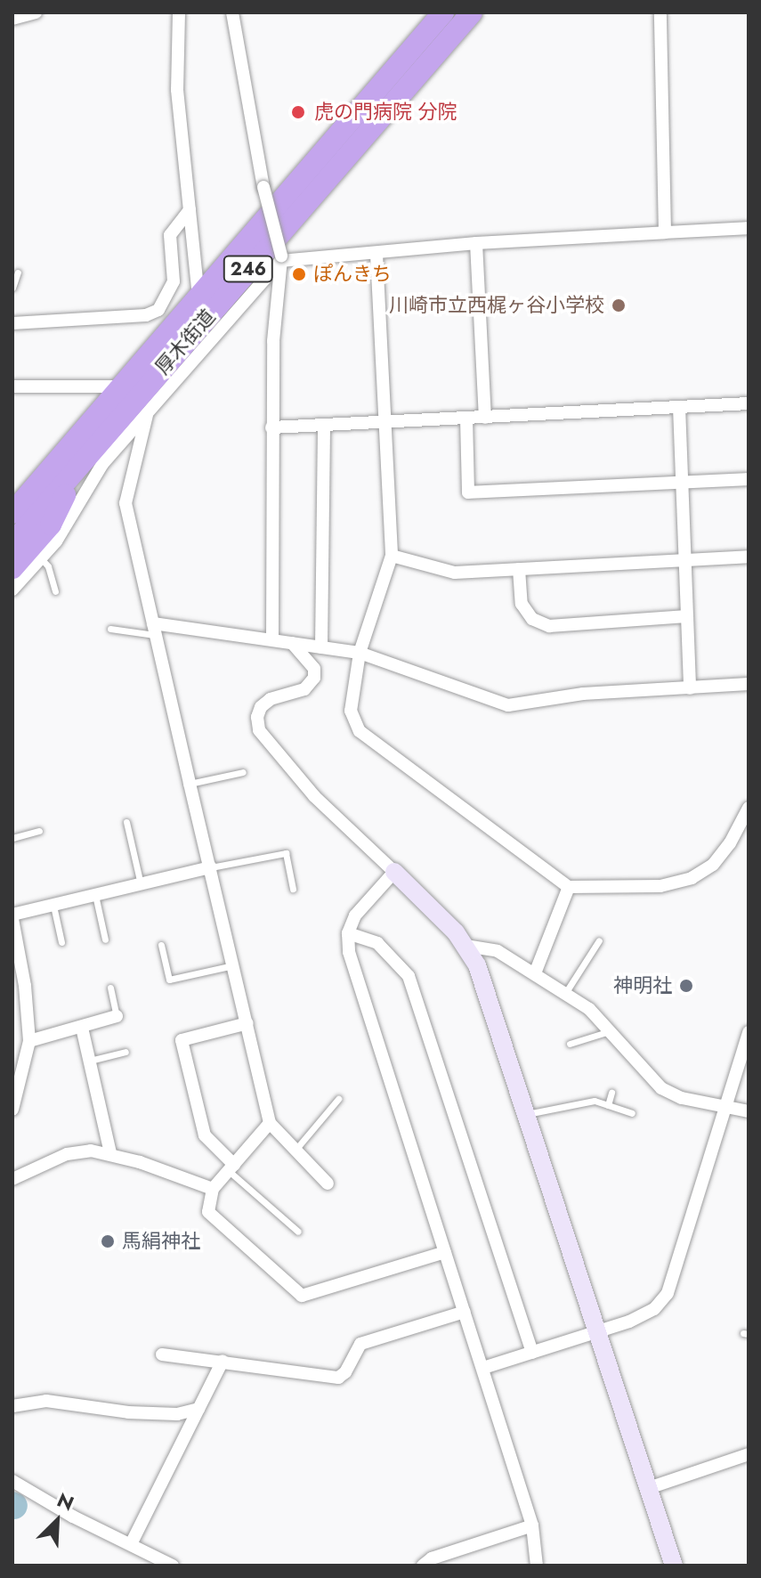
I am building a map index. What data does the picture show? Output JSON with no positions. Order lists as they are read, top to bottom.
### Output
{
  "streets": {
    "highway": ["246", "厚木街道"]
  },
  "places": [
    "虎の門病院 分院",
    "ぽんきち",
    "川崎市立西梶ヶ谷小学校",
    "神明社",
    "馬絹神社"
  ],
  "north": "top right"
}
